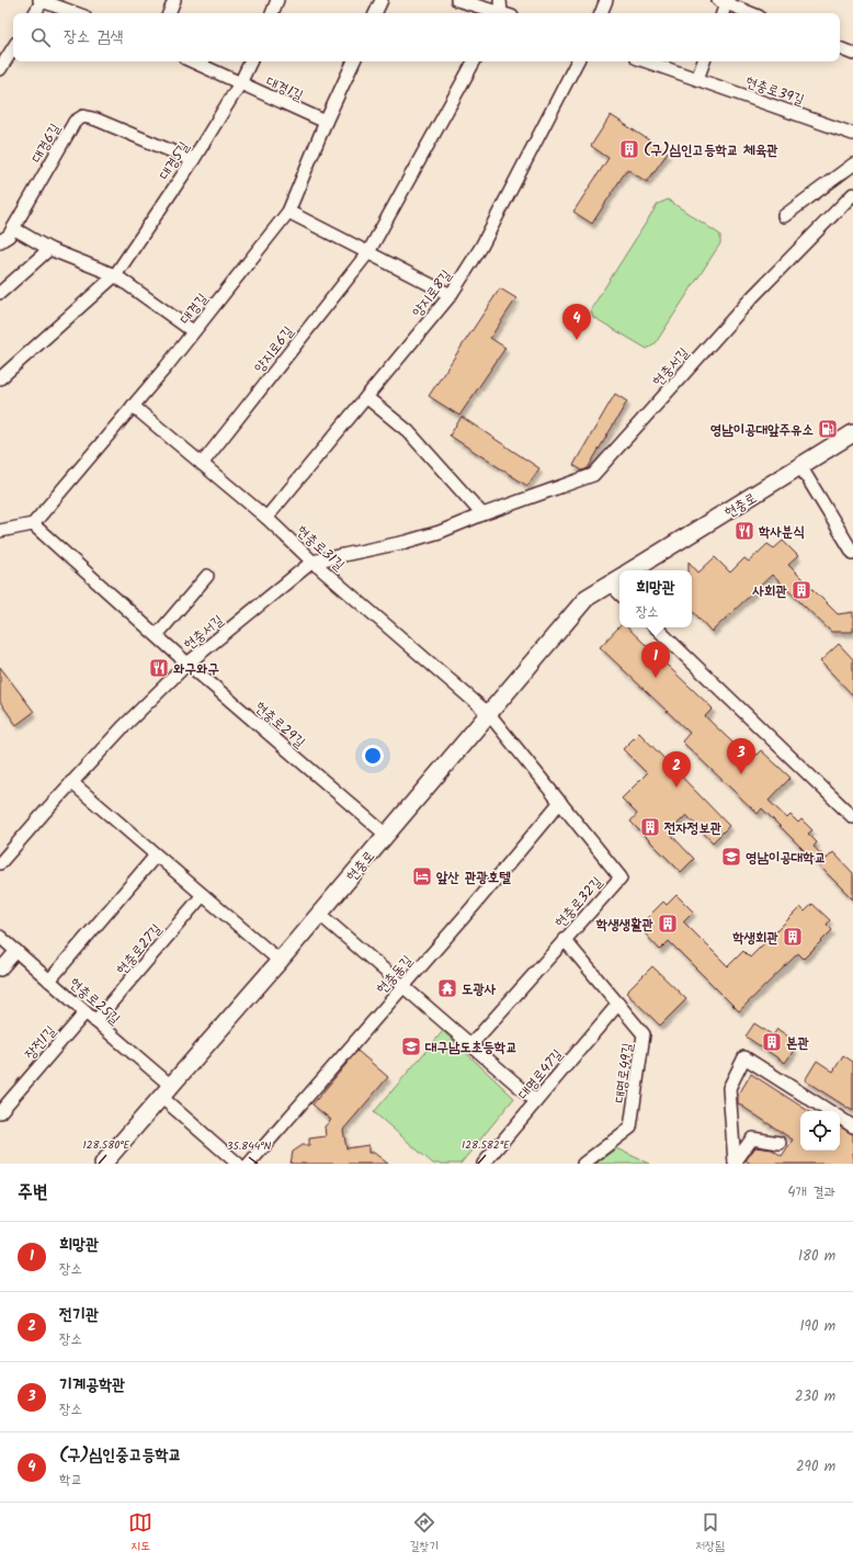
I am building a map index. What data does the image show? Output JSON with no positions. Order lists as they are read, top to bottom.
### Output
{
  "streets": {
    "main road": ["현충로"],
    "street": [
      "대경1길",
      "현충로39길",
      "대경6길",
      "대경5길",
      "양지로8길",
      "대경길",
      "양지로6길",
      "현충서길",
      "현충로31길",
      "현충로29길",
      "현충로32길",
      "현충로27길",
      "현충동길",
      "현충로25길",
      "장전1길",
      "대명로49길",
      "대명로47길"
    ]
  },
  "crossings": [
    ["대경1길", "대경5길"],
    ["대경1길", "대경길"],
    ["대경6길", "대경5길"],
    ["양지로8길", "현충로31길"],
    ["대경길", "현충로31길"],
    ["대경길", "현충로29길"],
    ["양지로6길", "현충로31길"],
    ["현충서길", "현충로31길"],
    ["현충서길", "현충로29길"],
    ["현충로", "현충로31길"],
    ["현충로", "현충로29길"],
    ["현충로", "현충로32길"],
    ["현충로", "현충로25길"],
    ["현충로31길", "현충로32길"],
    ["현충로32길", "현충동길"],
    ["현충로32길", "대명로49길"],
    ["현충로27길", "현충로25길"],
    ["현충로25길", "장전1길"],
    ["대명로49길", "대명로47길"]
  ],
  "places": {
    "building": [
      "(구)심인고등학교 체육관",
      "사회관",
      "전자정보관",
      "학생생활관",
      "학생회관",
      "본관"
    ],
    "fuel station": ["영남이공대앞주유소"],
    "restaurant": ["학사분식", "와구와구"],
    "school or university": ["영남이공대학교", "대구남도초등학교"],
    "hotel": ["앞산 관광호텔"],
    "temple": ["도광사"]
  },
  "page": {
    "search": "장소 검색",
    "pins": [
      "4",
      "1",
      "3",
      "2"
    ],
    "popup": ["희망관", "장소"],
    "heading": ["주변", "4개 결과"],
    "list": [
      {
        "mark": "1",
        "name": "희망관",
        "note": "장소",
        "value": "180 m"
      },
      {
        "mark": "2",
        "name": "전기관",
        "note": "장소",
        "value": "190 m"
      },
      {
        "mark": "3",
        "name": "기계공학관",
        "note": "장소",
        "value": "230 m"
      },
      {
        "mark": "4",
        "name": "(구)심인중고등학교",
        "note": "학교",
        "value": "290 m"
      }
    ],
    "nav": ["지도", "길찾기", "저장됨"]
  },
  "coordinates": ["128.580°E", "128.582°E", "35.844°N"]
}
